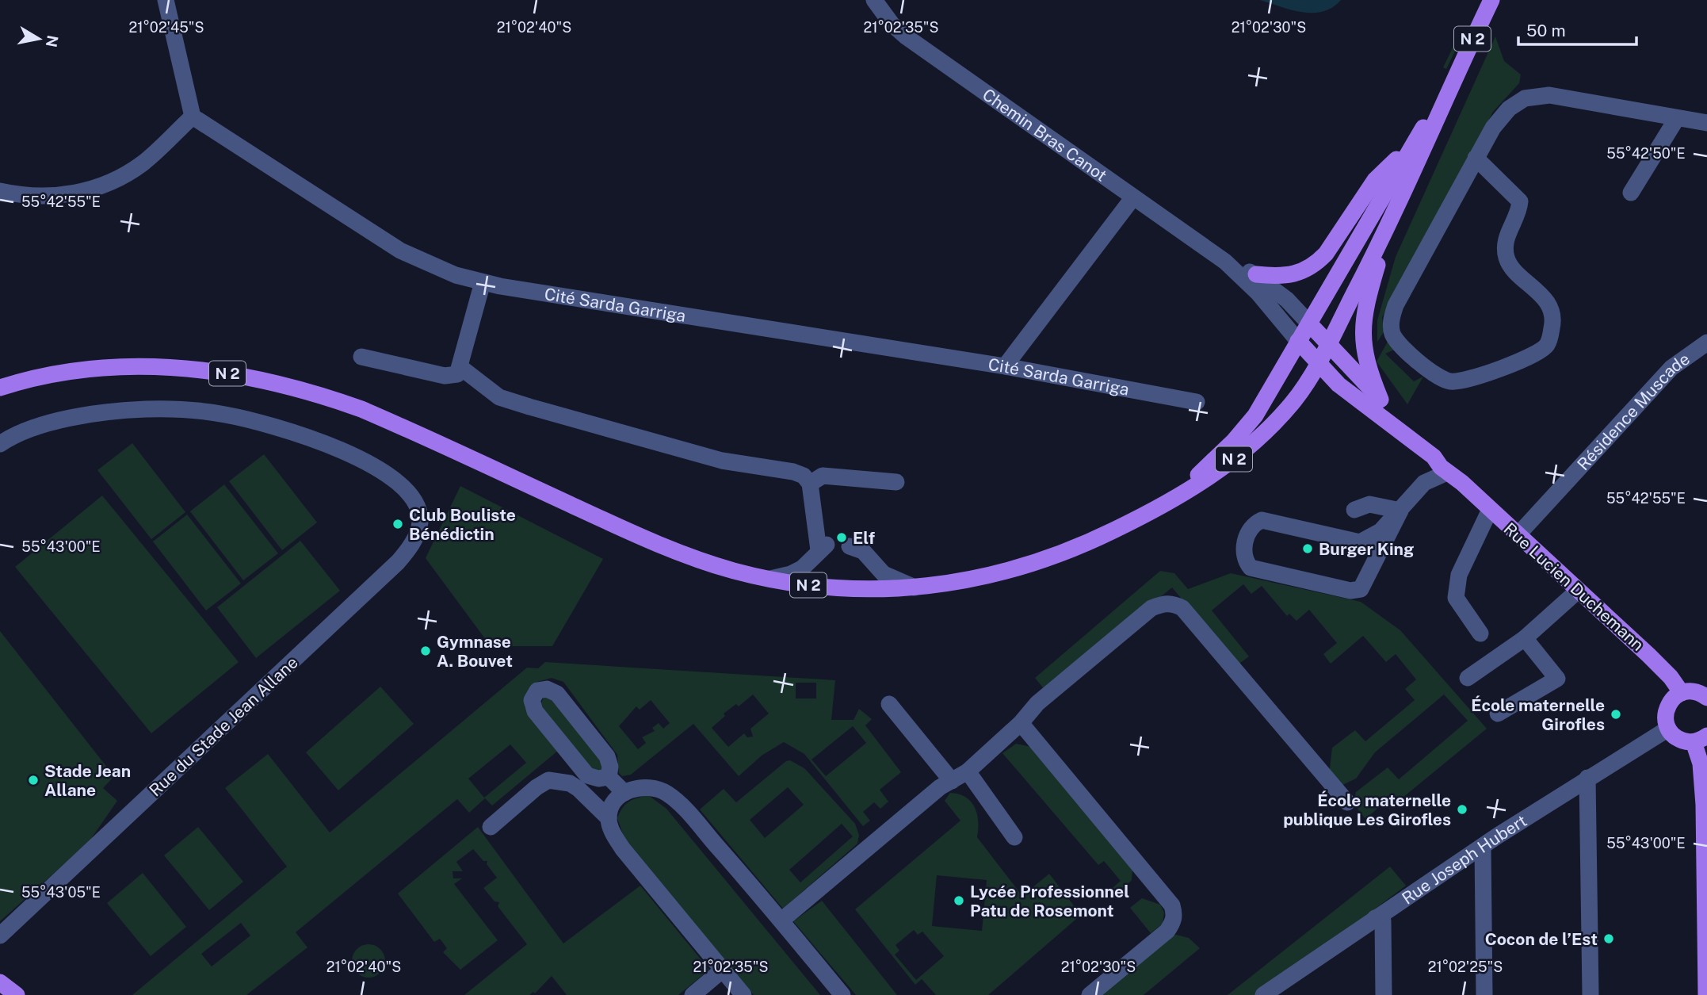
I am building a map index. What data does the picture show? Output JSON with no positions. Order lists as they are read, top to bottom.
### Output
{
  "streets": {
    "main road": ["N 2", "Rue Lucien Duchemann"],
    "street": [
      "Chemin Bras Canot",
      "Cité Sarda Garriga",
      "Résidence Muscade",
      "Rue du Stade Jean Allane",
      "Rue Joseph Hubert"
    ]
  },
  "crossings": [
    ["N 2", "Chemin Bras Canot"],
    ["N 2", "Rue Lucien Duchemann"],
    ["Chemin Bras Canot", "Rue Lucien Duchemann"],
    ["Résidence Muscade", "Rue Lucien Duchemann"]
  ],
  "places": [
    "Club Bouliste Bénédictin",
    "Elf",
    "Burger King",
    "Gymnase A. Bouvet",
    "École maternelle Girofles",
    "Stade Jean Allane",
    "École maternelle publique Les Girofles",
    "Lycée Professionnel Patu de Rosemont",
    "Cocon de l’Est"
  ],
  "scale_bar": "50 m",
  "north": "right",
  "coordinates": [
    "21°02'45\"S",
    "21°02'40\"S",
    "21°02'35\"S",
    "21°02'30\"S",
    "55°42'50\"E",
    "55°42'55\"E",
    "55°43'00\"E",
    "55°43'05\"E",
    "21°02'25\"S"
  ]
}
